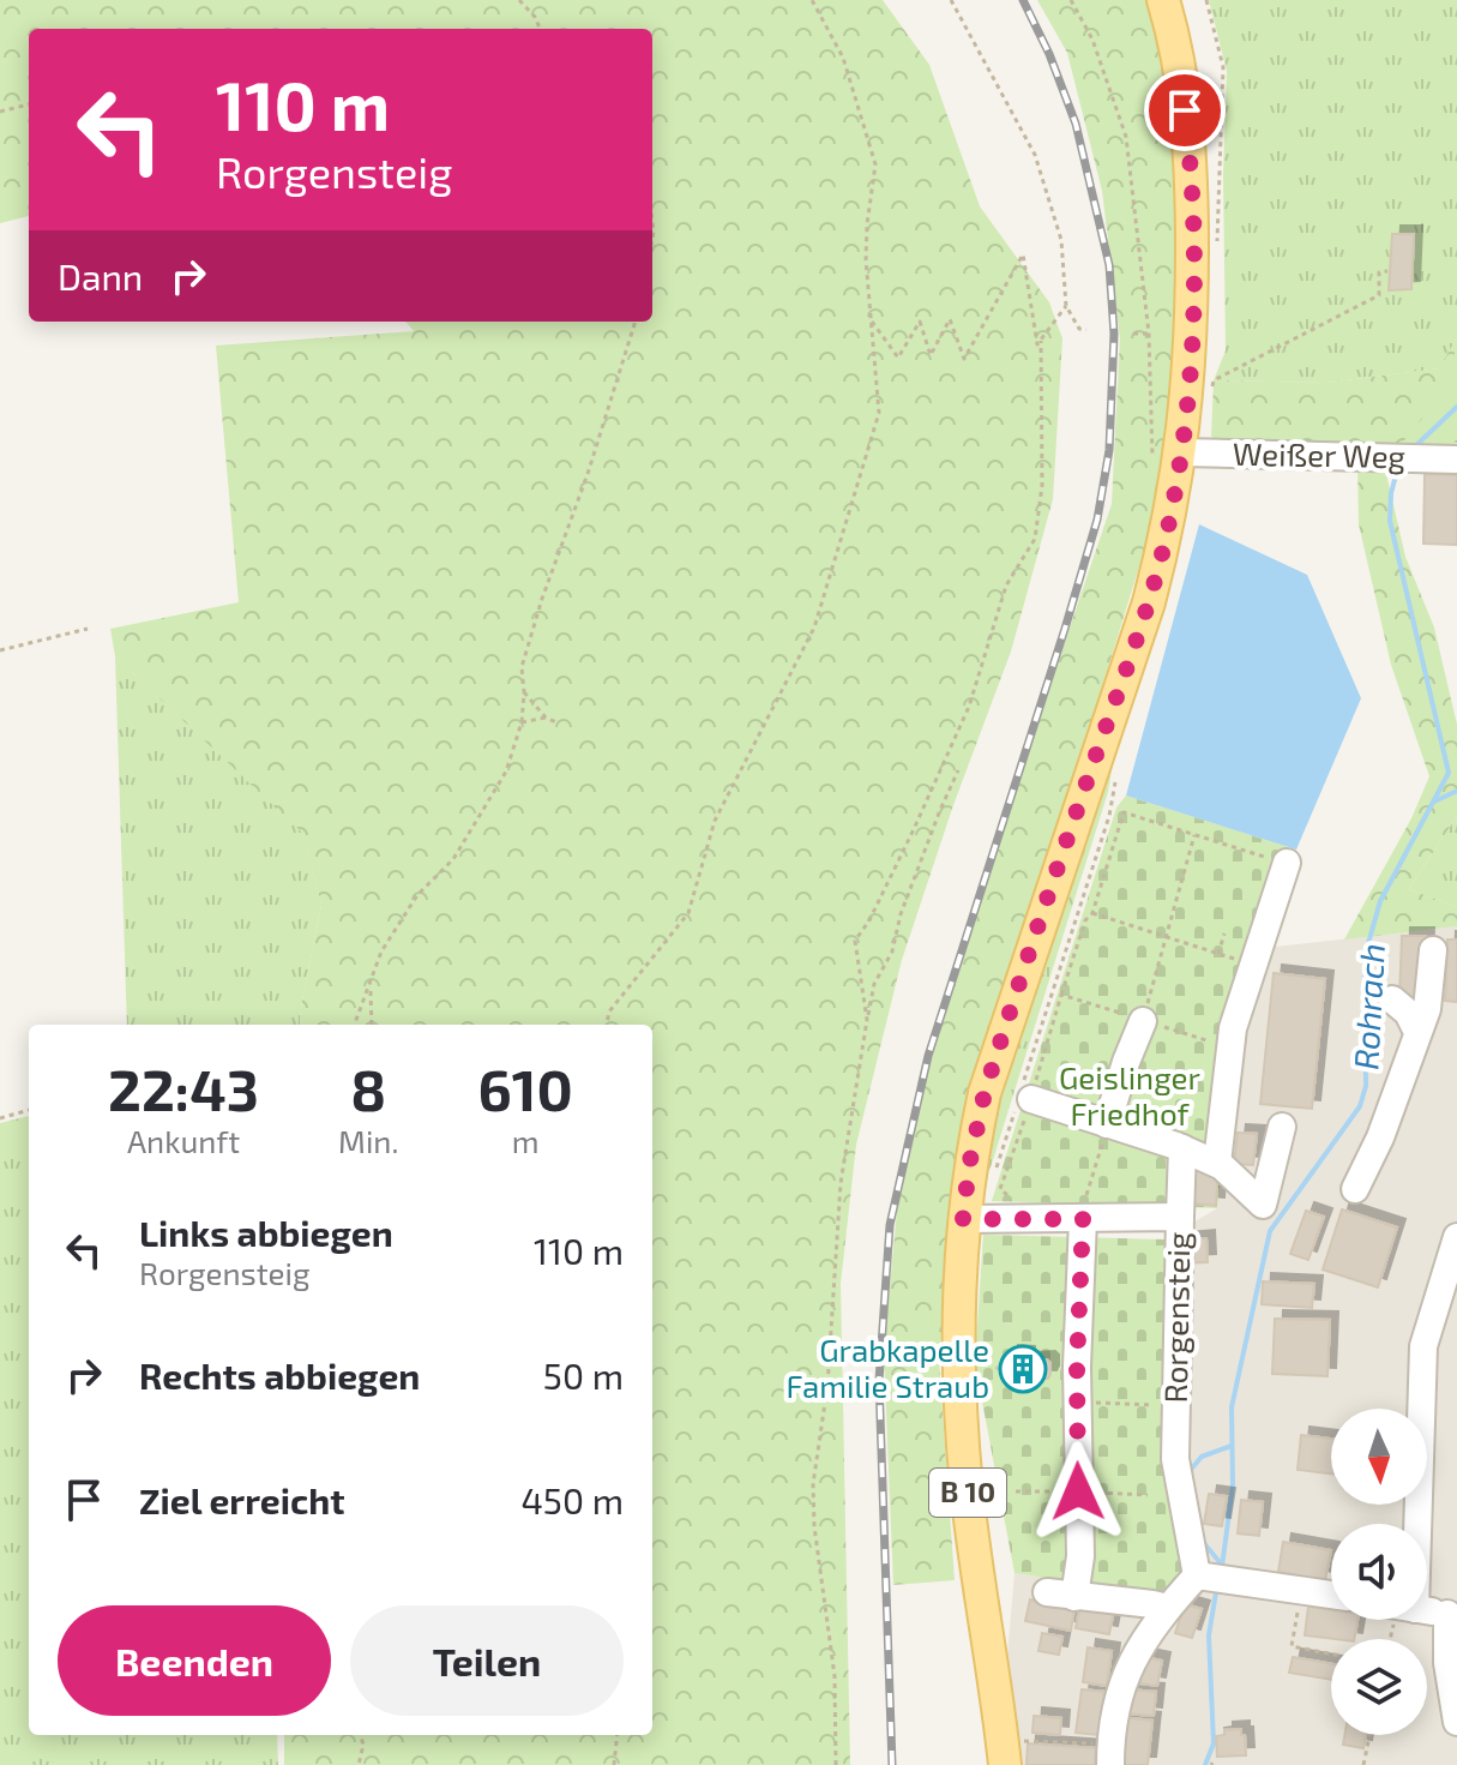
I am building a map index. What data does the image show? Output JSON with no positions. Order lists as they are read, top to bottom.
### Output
{
  "streets": {
    "main road": ["B 10"],
    "street": ["Weißer Weg", "Rorgensteig"]
  },
  "crossings": [
    ["Weißer Weg", "B 10"],
    ["Rorgensteig", "B 10"]
  ],
  "water": ["Rohrach"],
  "parks": ["Geislinger Friedhof"],
  "places": {
    "building": ["Grabkapelle Familie Straub"]
  },
  "north": "bottom",
  "page": {
    "turn": ["110 m", "Rorgensteig"],
    "then": "Dann",
    "eta": [
      "22:43",
      "Ankunft",
      "8",
      "Min.",
      "610",
      "m"
    ],
    "list": [
      {
        "name": "Links abbiegen",
        "note": "Rorgensteig",
        "value": "110 m"
      },
      {
        "name": "Rechts abbiegen",
        "value": "50 m"
      },
      {
        "name": "Ziel erreicht",
        "value": "450 m"
      }
    ],
    "buttons": ["Beenden", "Teilen"]
  }
}
